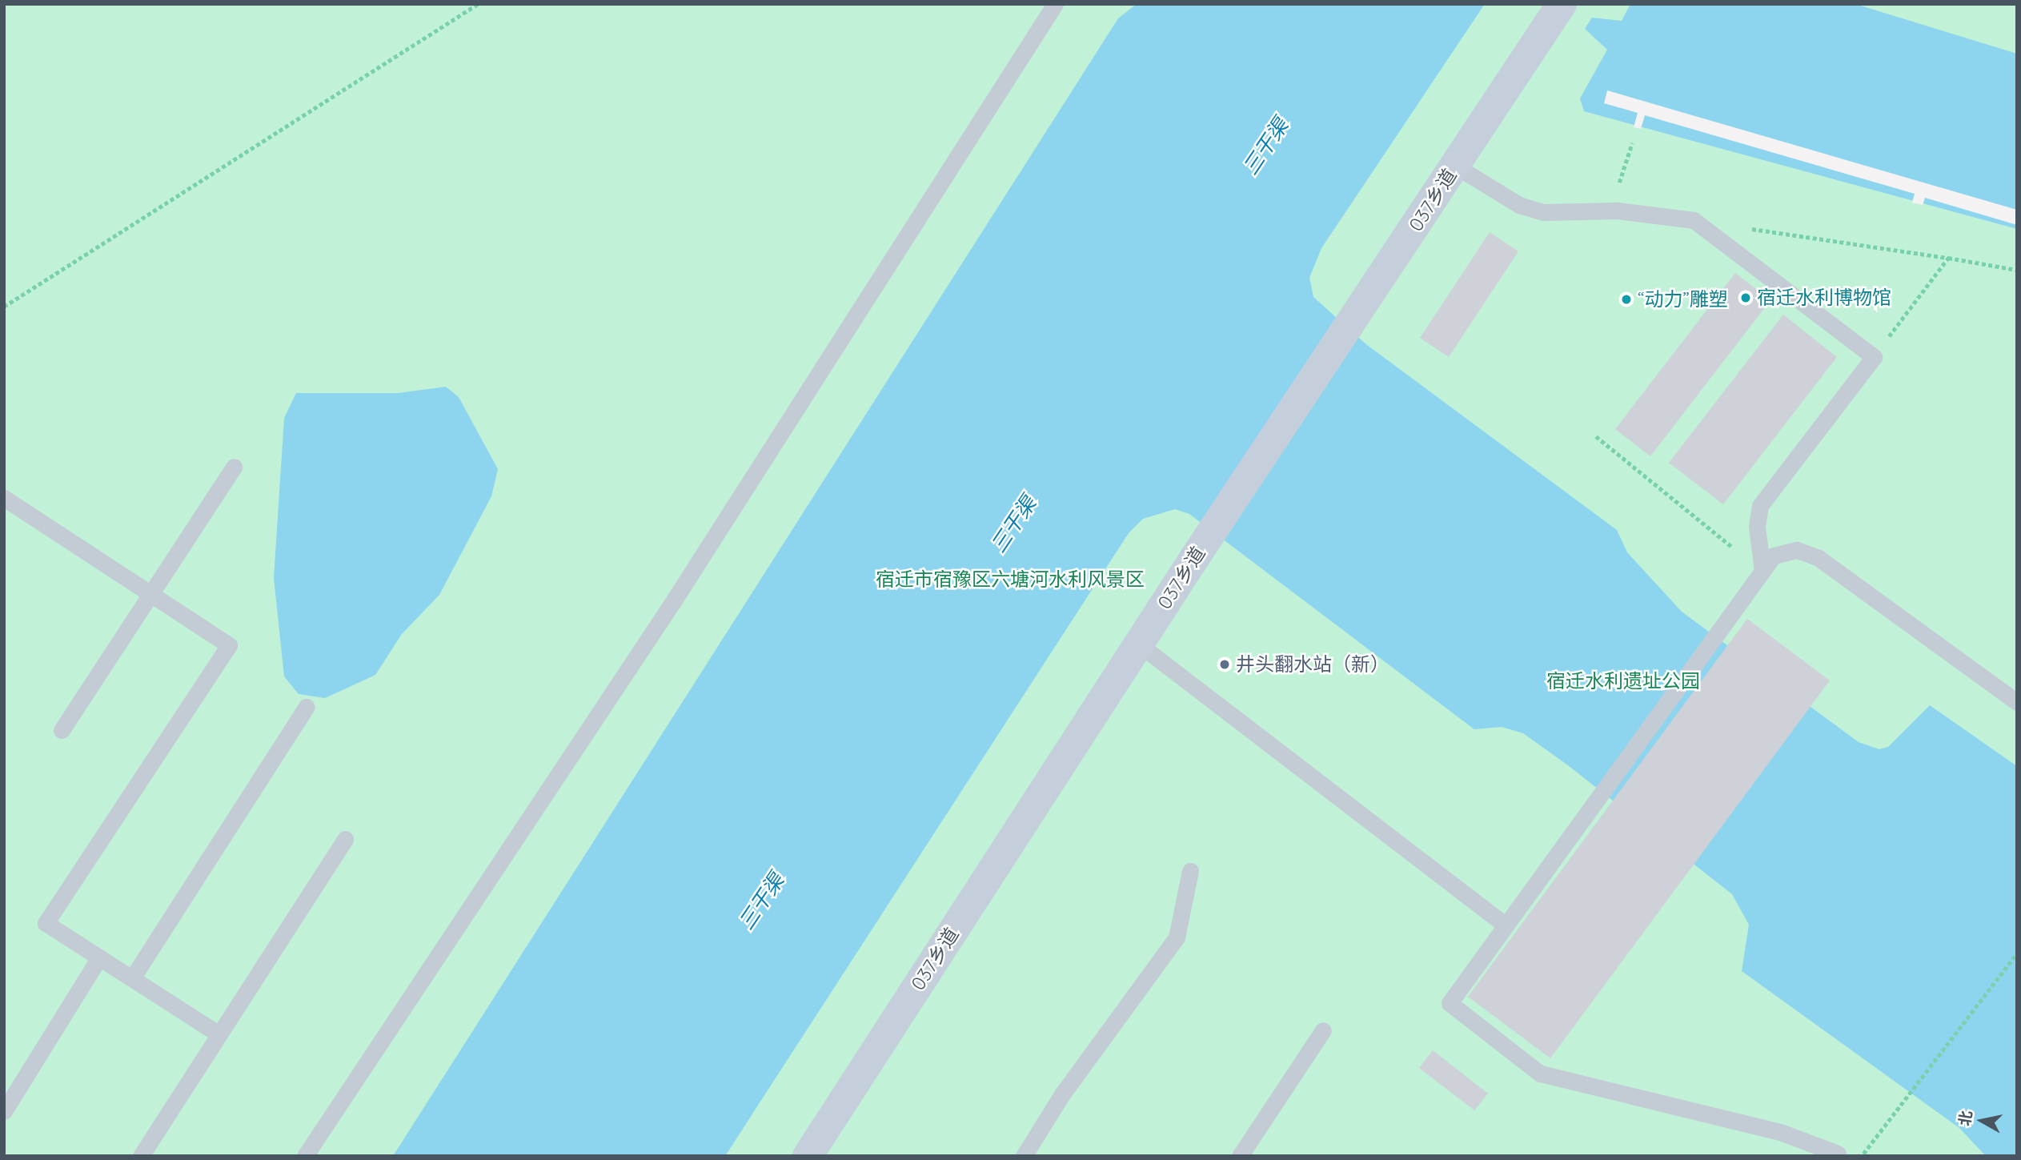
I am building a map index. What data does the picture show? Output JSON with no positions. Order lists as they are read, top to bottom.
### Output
{
  "streets": {
    "street": ["037乡道"]
  },
  "water": ["三干渠"],
  "parks": ["宿迁市宿豫区六塘河水利风景区", "宿迁水利遗址公园"],
  "places": ["宿迁水利博物馆", "“动力”雕塑", "井头翻水站（新）"],
  "north": "left"
}
